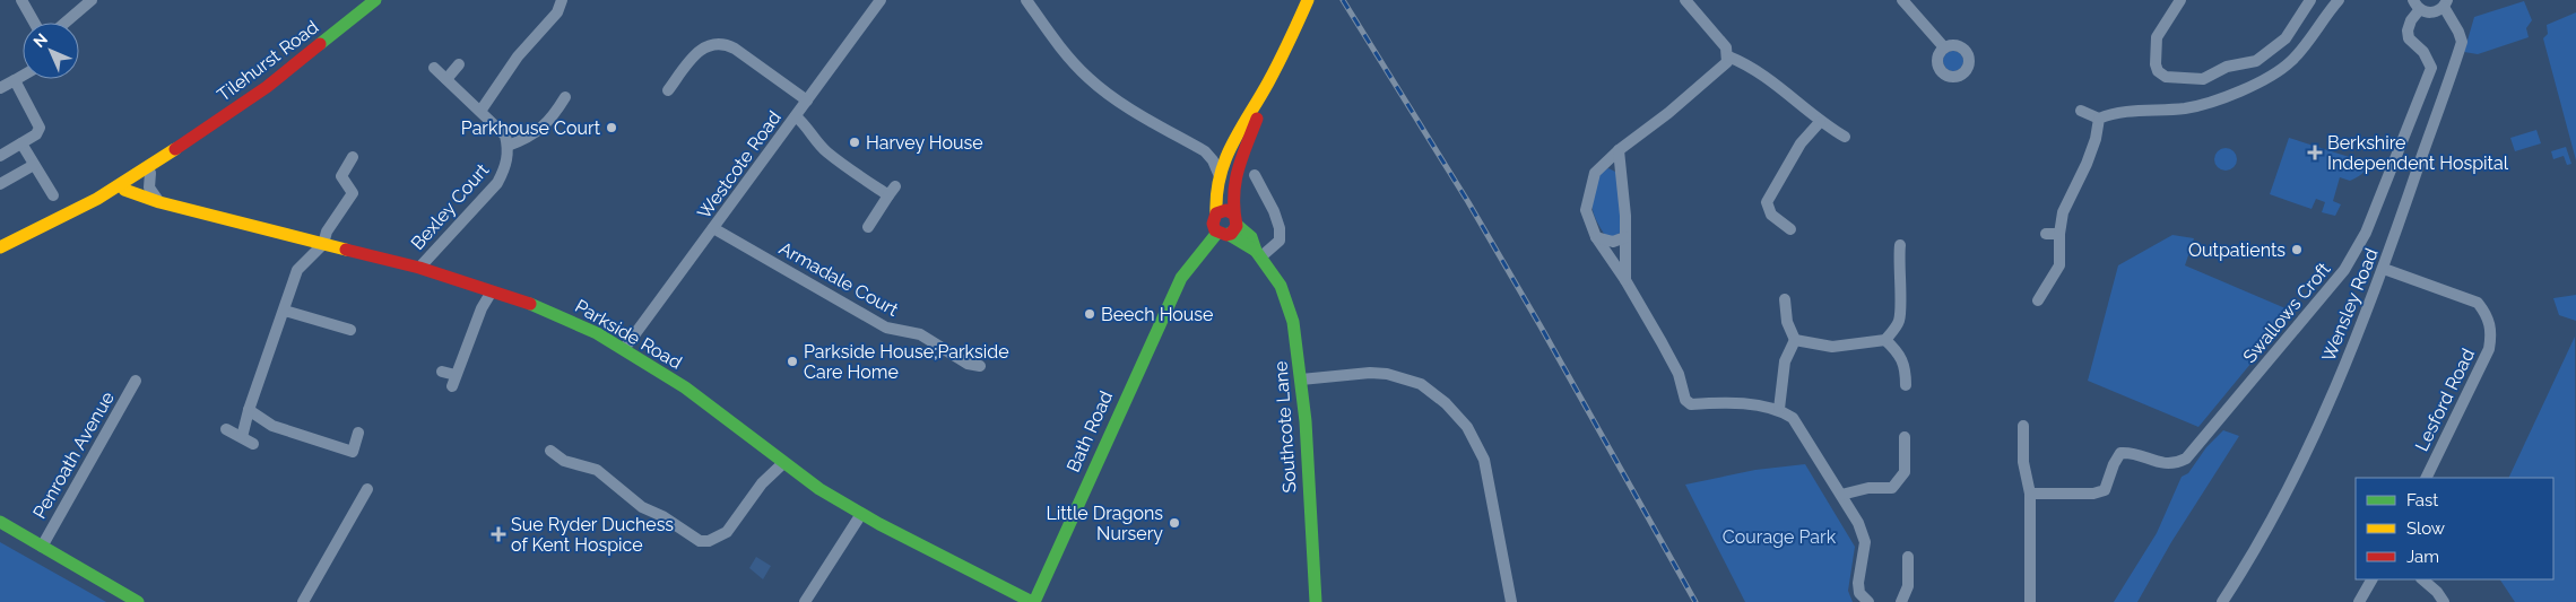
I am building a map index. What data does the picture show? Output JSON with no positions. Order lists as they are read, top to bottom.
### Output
{
  "streets": {
    "street": [
      "Tilehurst Road",
      "Westcote Road",
      "Bexley Court",
      "Armadale Court",
      "Wensley Road",
      "Swallows Croft",
      "Parkside Road",
      "Lesford Road",
      "Southcote Lane",
      "Bath Road",
      "Penroath Avenue"
    ]
  },
  "crossings": [
    ["Tilehurst Road", "Parkside Road"],
    ["Westcote Road", "Armadale Court"],
    ["Westcote Road", "Parkside Road"],
    ["Bexley Court", "Parkside Road"],
    ["Wensley Road", "Lesford Road"],
    ["Parkside Road", "Bath Road"],
    ["Southcote Lane", "Bath Road"]
  ],
  "parks": ["Courage Park"],
  "places": {
    "other": [
      "Parkhouse Court",
      "Harvey House",
      "Outpatients",
      "Beech House",
      "Parkside House;Parkside Care Home",
      "Little Dragons Nursery"
    ],
    "health": ["Berkshire Independent Hospital", "Sue Ryder Duchess of Kent Hospice"]
  },
  "legend": ["Fast", "Slow", "Jam"],
  "north": "top left"
}
